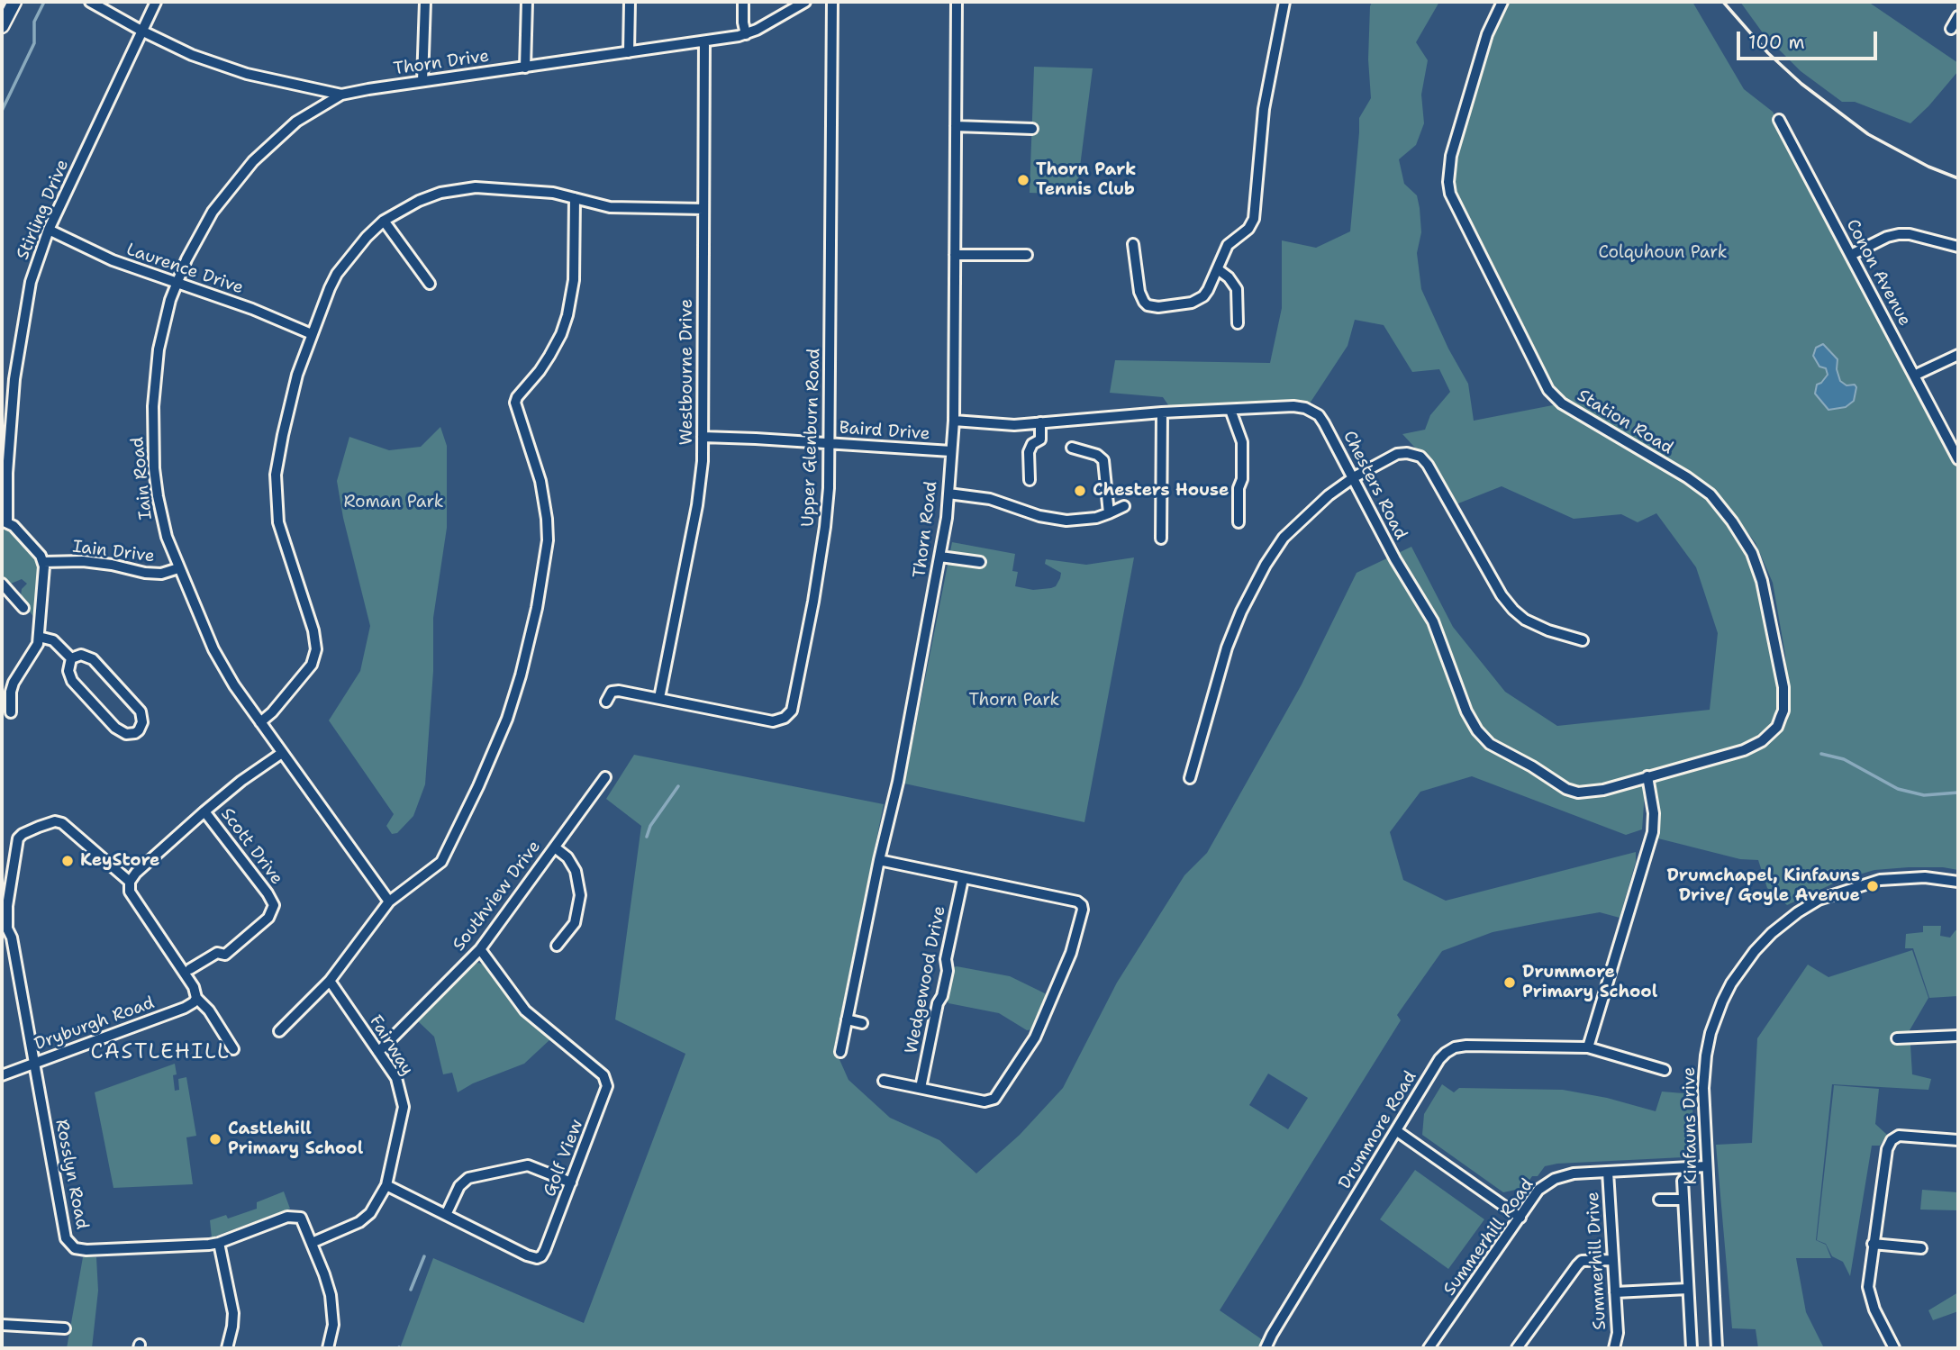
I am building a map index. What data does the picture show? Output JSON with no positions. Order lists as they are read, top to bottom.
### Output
{
  "streets": {
    "street": [
      "Thorn Drive",
      "Stirling Drive",
      "Laurence Drive",
      "Conon Avenue",
      "Westbourne Drive",
      "Station Road",
      "Baird Drive",
      "Upper Glenburn Road",
      "Iain Road",
      "Chesters Road",
      "Thorn Road",
      "Iain Drive",
      "Scott Drive",
      "Southview Drive",
      "Wedgewood Drive",
      "Dryburgh Road",
      "Fairway",
      "Kinfauns Drive",
      "Drummore Road",
      "Golf View",
      "Rosslyn Road",
      "Summerhill Road",
      "Summerhill Drive"
    ]
  },
  "crossings": [
    ["Thorn Drive", "Stirling Drive"],
    ["Thorn Drive", "Westbourne Drive"],
    ["Thorn Drive", "Iain Road"],
    ["Stirling Drive", "Laurence Drive"],
    ["Laurence Drive", "Iain Road"],
    ["Westbourne Drive", "Baird Drive"],
    ["Westbourne Drive", "Upper Glenburn Road"],
    ["Station Road", "Chesters Road"],
    ["Baird Drive", "Upper Glenburn Road"],
    ["Baird Drive", "Thorn Road"],
    ["Iain Road", "Iain Drive"],
    ["Chesters Road", "Thorn Road"],
    ["Southview Drive", "Fairway"],
    ["Southview Drive", "Golf View"],
    ["Dryburgh Road", "Rosslyn Road"],
    ["Fairway", "Golf View"],
    ["Fairway", "Rosslyn Road"],
    ["Kinfauns Drive", "Summerhill Road"],
    ["Summerhill Road", "Summerhill Drive"]
  ],
  "districts": ["CASTLEHILL"],
  "parks": ["Colquhoun Park", "Roman Park", "Thorn Park"],
  "places": [
    "Thorn Park Tennis Club",
    "Chesters House",
    "KeyStore",
    "Drumchapel, Kinfauns Drive/ Goyle Avenue",
    "Drummore Primary School",
    "Castlehill Primary School"
  ],
  "scale_bar": "100 m"
}
